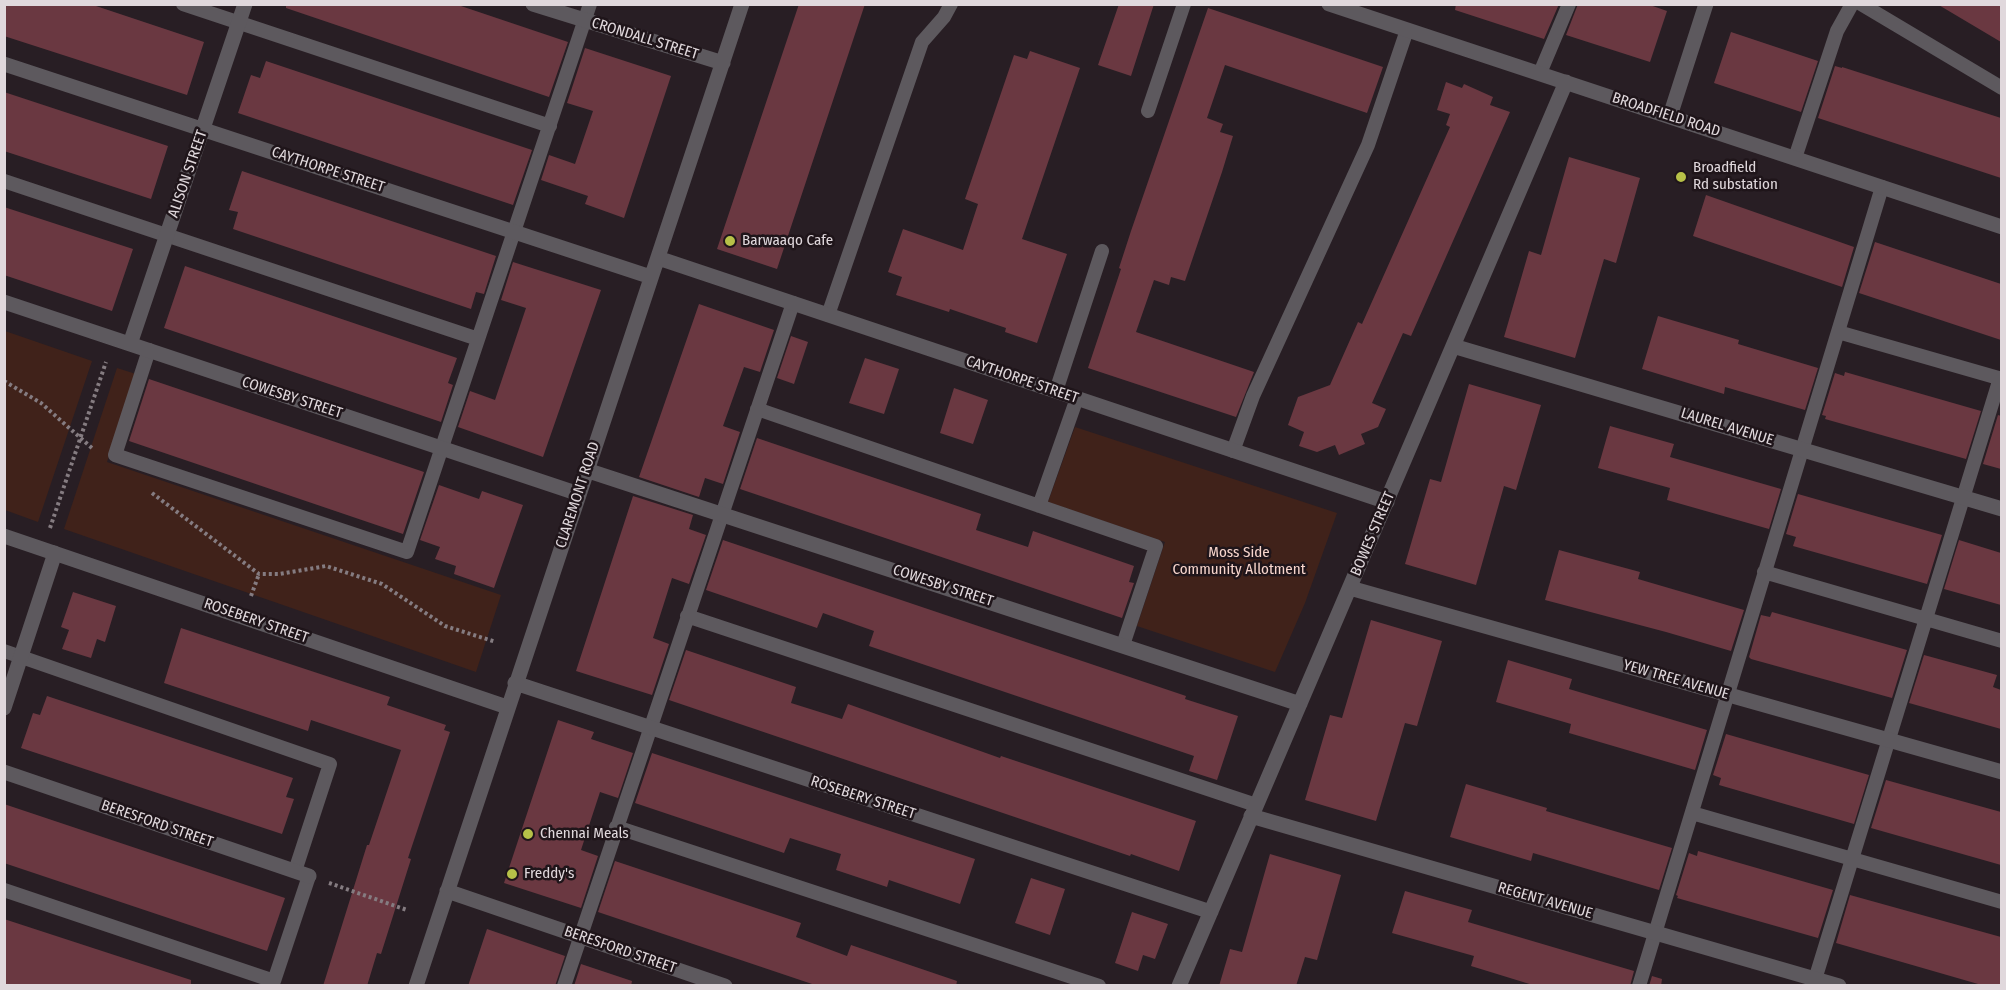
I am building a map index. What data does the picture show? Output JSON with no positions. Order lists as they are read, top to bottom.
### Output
{
  "streets": {
    "street": [
      "CRONDALL STREET",
      "BROADFIELD ROAD",
      "CAYTHORPE STREET",
      "ALISON STREET",
      "COWESBY STREET",
      "LAUREL AVENUE",
      "CLAREMONT ROAD",
      "BOWES STREET",
      "ROSEBERY STREET",
      "YEW TREE AVENUE",
      "BERESFORD STREET",
      "REGENT AVENUE"
    ]
  },
  "crossings": [
    ["CRONDALL STREET", "CLAREMONT ROAD"],
    ["BROADFIELD ROAD", "BOWES STREET"],
    ["CAYTHORPE STREET", "ALISON STREET"],
    ["CAYTHORPE STREET", "CLAREMONT ROAD"],
    ["CAYTHORPE STREET", "BOWES STREET"],
    ["ALISON STREET", "COWESBY STREET"],
    ["COWESBY STREET", "CLAREMONT ROAD"],
    ["COWESBY STREET", "BOWES STREET"],
    ["LAUREL AVENUE", "BOWES STREET"],
    ["CLAREMONT ROAD", "ROSEBERY STREET"],
    ["CLAREMONT ROAD", "BERESFORD STREET"],
    ["BOWES STREET", "ROSEBERY STREET"],
    ["BOWES STREET", "YEW TREE AVENUE"],
    ["BOWES STREET", "REGENT AVENUE"]
  ],
  "parks": ["Moss Side Community Allotment"],
  "places": [
    "Broadfield Rd substation",
    "Barwaaqo Cafe",
    "Chennai Meals",
    "Freddy's"
  ]
}
